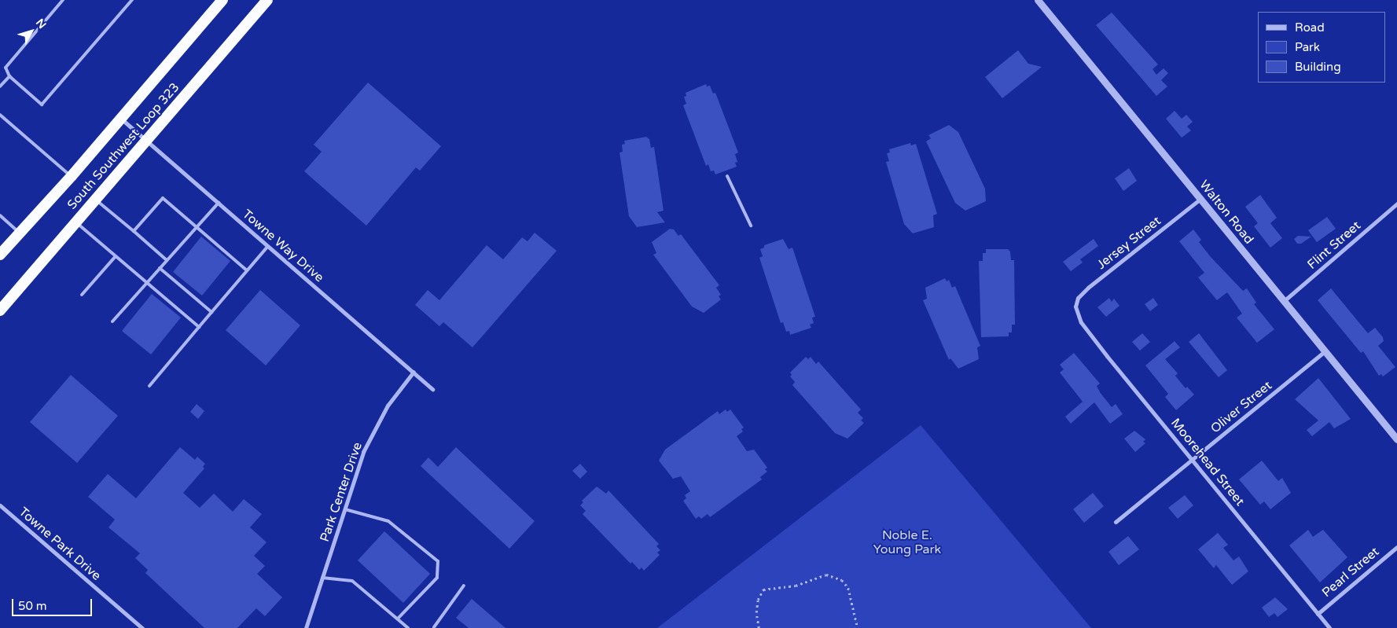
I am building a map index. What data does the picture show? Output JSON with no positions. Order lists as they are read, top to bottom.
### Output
{
  "streets": {
    "highway": ["South Southwest Loop 323"],
    "street": [
      "Walton Road",
      "Jersey Street",
      "Flint Street",
      "Towne Way Drive",
      "Oliver Street",
      "Moorehead Street",
      "Park Center Drive",
      "Towne Park Drive",
      "Pearl Street"
    ]
  },
  "crossings": [
    ["South Southwest Loop 323", "Towne Way Drive"],
    ["Walton Road", "Jersey Street"],
    ["Walton Road", "Flint Street"],
    ["Walton Road", "Oliver Street"],
    ["Jersey Street", "Moorehead Street"],
    ["Towne Way Drive", "Park Center Drive"],
    ["Oliver Street", "Moorehead Street"],
    ["Moorehead Street", "Pearl Street"]
  ],
  "parks": ["Noble E. Young Park"],
  "legend": ["Road", "Park", "Building"],
  "scale_bar": "50 m",
  "north": "top right"
}
